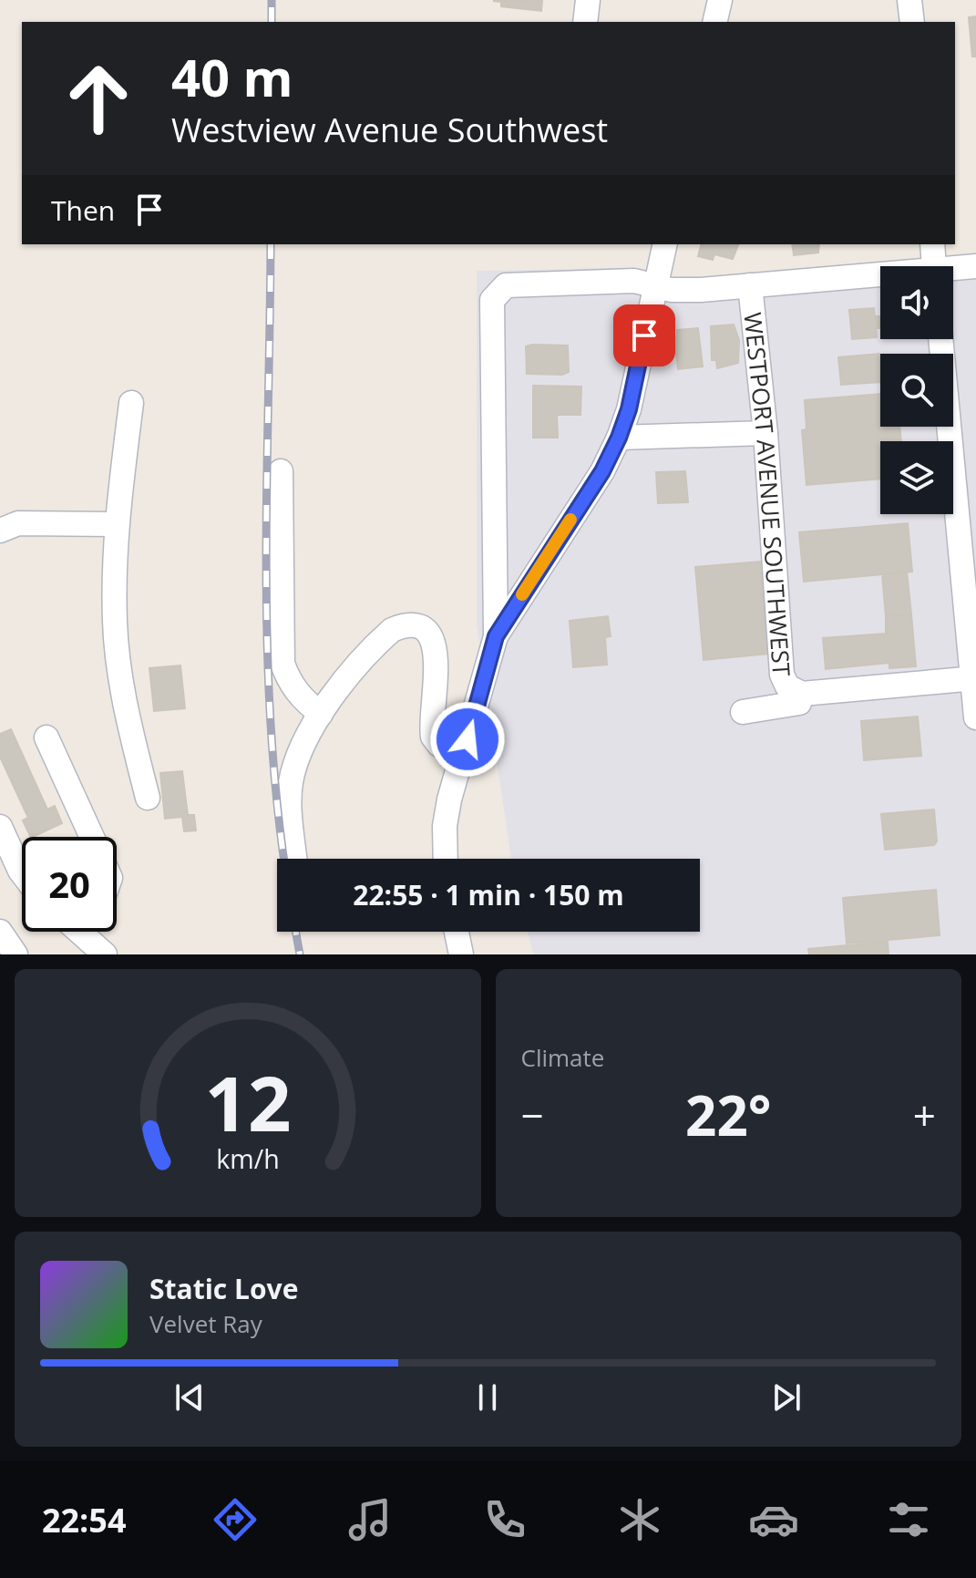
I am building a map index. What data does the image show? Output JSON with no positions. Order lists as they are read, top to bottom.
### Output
{
  "streets": {
    "street": ["WESTPORT AVENUE SOUTHWEST"]
  },
  "page": {
    "turn": ["40 m", "Westview Avenue Southwest"],
    "then": "Then",
    "limit": "20",
    "trip": "22:55 · 1 min · 150 m",
    "tile": "Climate",
    "heat": ["−", "22°", "+"],
    "song": ["Static Love", "Velvet Ray"],
    "tabs": "22:54",
    "gauge": ["12", "km/h"]
  }
}
